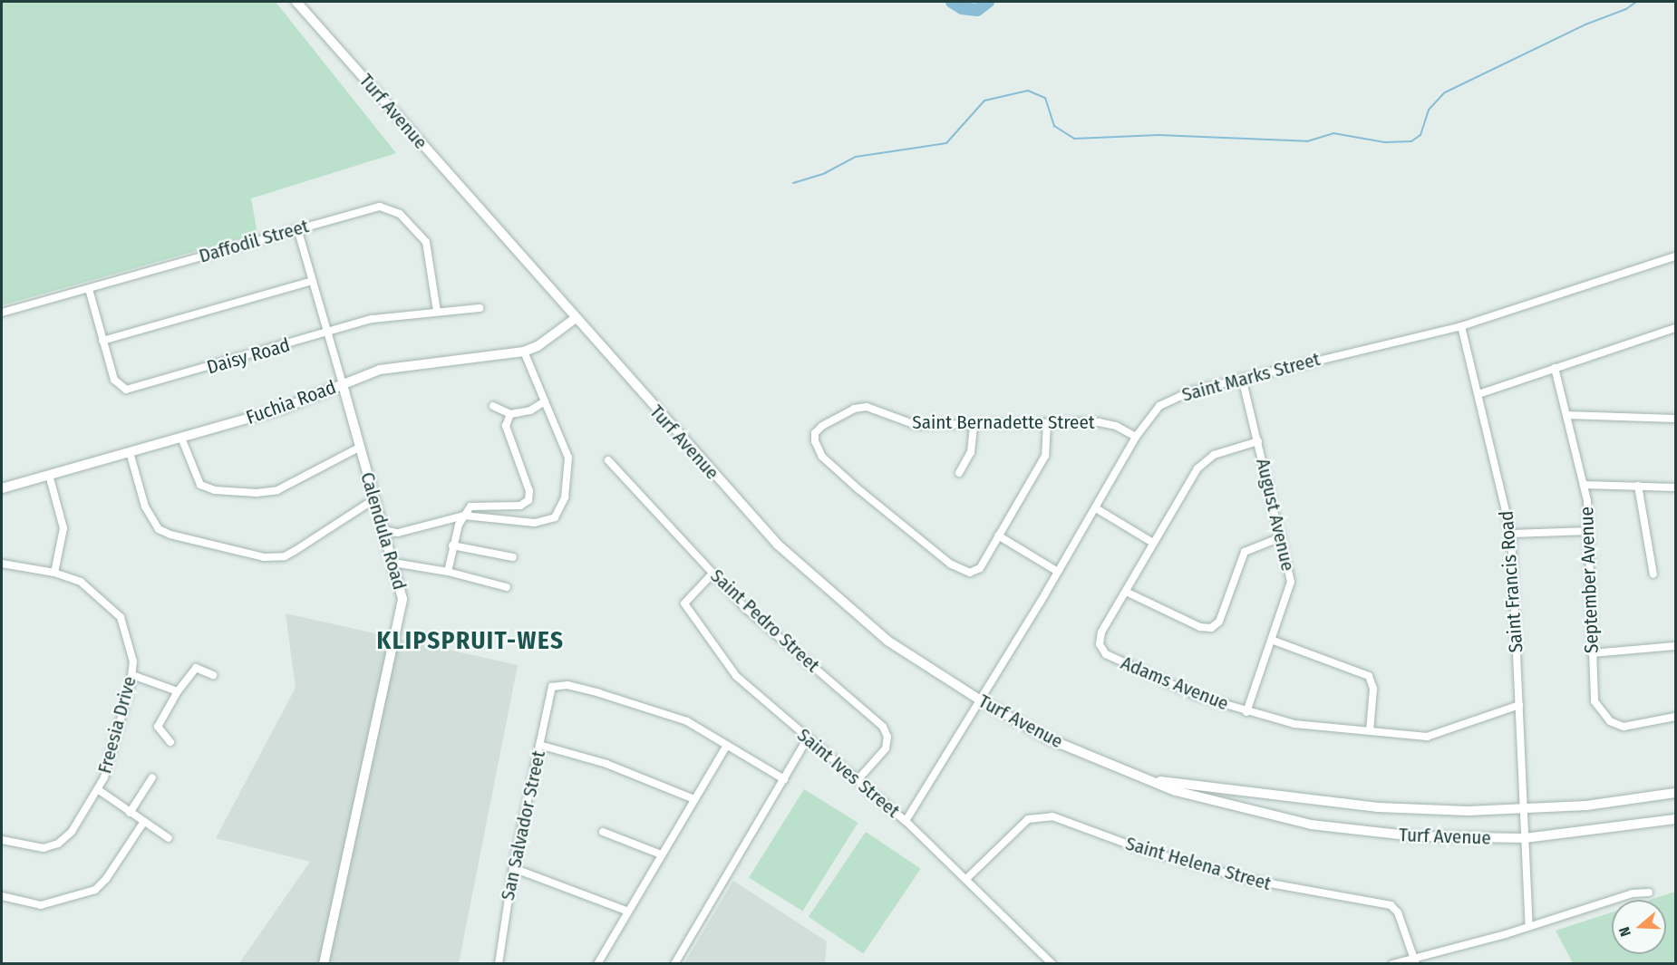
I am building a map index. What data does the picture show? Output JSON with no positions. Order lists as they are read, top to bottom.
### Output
{
  "streets": {
    "main road": ["Turf Avenue", "Fuchia Road", "Calendula Road"],
    "street": [
      "Daffodil Street",
      "Daisy Road",
      "Saint Marks Street",
      "Saint Bernadette Street",
      "August Avenue",
      "September Avenue",
      "Saint Francis Road",
      "Saint Pedro Street",
      "Adams Avenue",
      "Freesia Drive",
      "Saint Ives Street",
      "San Salvador Street",
      "Saint Helena Street"
    ]
  },
  "crossings": [
    ["Turf Avenue", "Saint Marks Street"],
    ["Turf Avenue", "Fuchia Road"],
    ["Turf Avenue", "Saint Francis Road"],
    ["Daffodil Street", "Daisy Road"],
    ["Daffodil Street", "Calendula Road"],
    ["Daisy Road", "Calendula Road"],
    ["Saint Marks Street", "Saint Bernadette Street"],
    ["Saint Marks Street", "August Avenue"],
    ["Saint Marks Street", "Saint Francis Road"],
    ["Saint Marks Street", "Saint Ives Street"],
    ["Fuchia Road", "Calendula Road"],
    ["August Avenue", "Adams Avenue"],
    ["Saint Francis Road", "Adams Avenue"],
    ["Saint Pedro Street", "Saint Ives Street"],
    ["Saint Ives Street", "Saint Helena Street"]
  ],
  "districts": ["KLIPSPRUIT-WES"],
  "north": "left"
}
